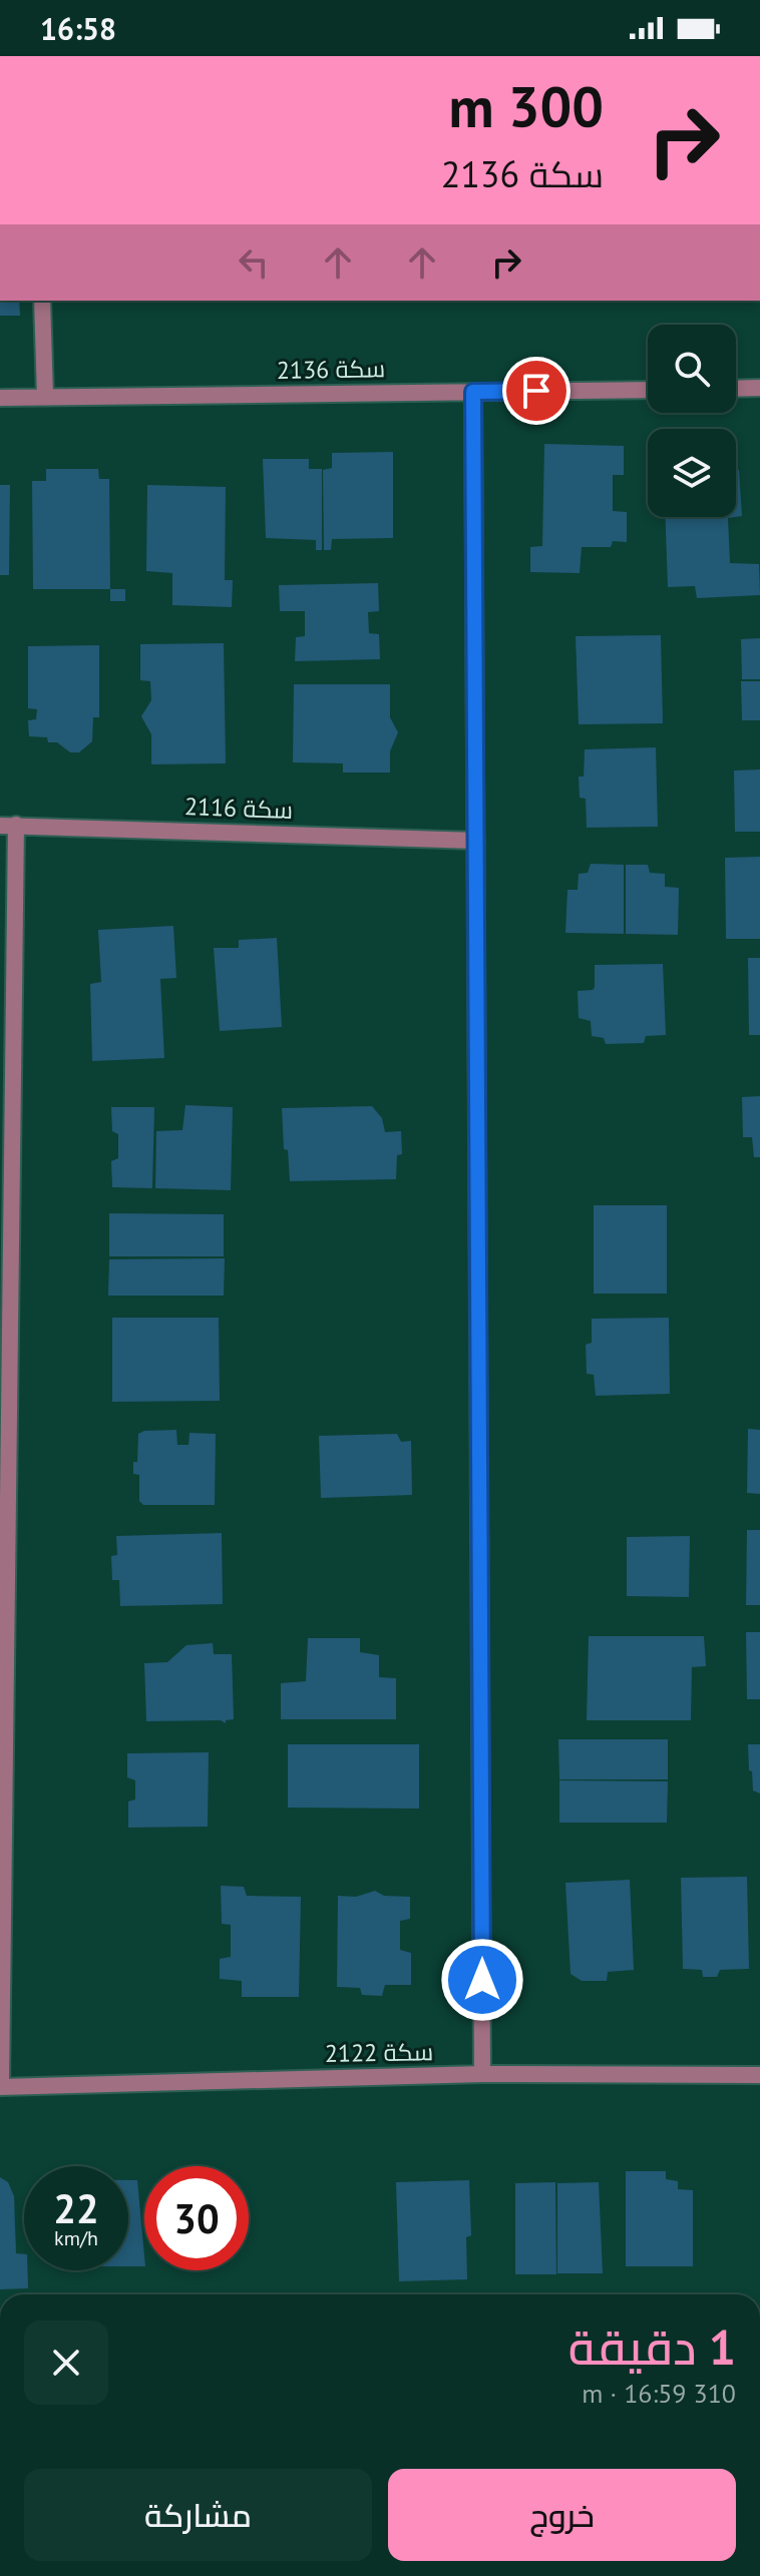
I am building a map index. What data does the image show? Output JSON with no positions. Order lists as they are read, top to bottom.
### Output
{
  "streets": {
    "street": ["سكة 2136", "سكة 2116", "سكة 2122"]
  },
  "page": {
    "status": "16:58",
    "turn": ["300 m", "سكة 2136"],
    "speed": "22 km/h",
    "limit": "30",
    "heading": ["1 دقيقة", "310 m · 16:59"],
    "buttons": ["خروج", "مشاركة"]
  }
}
